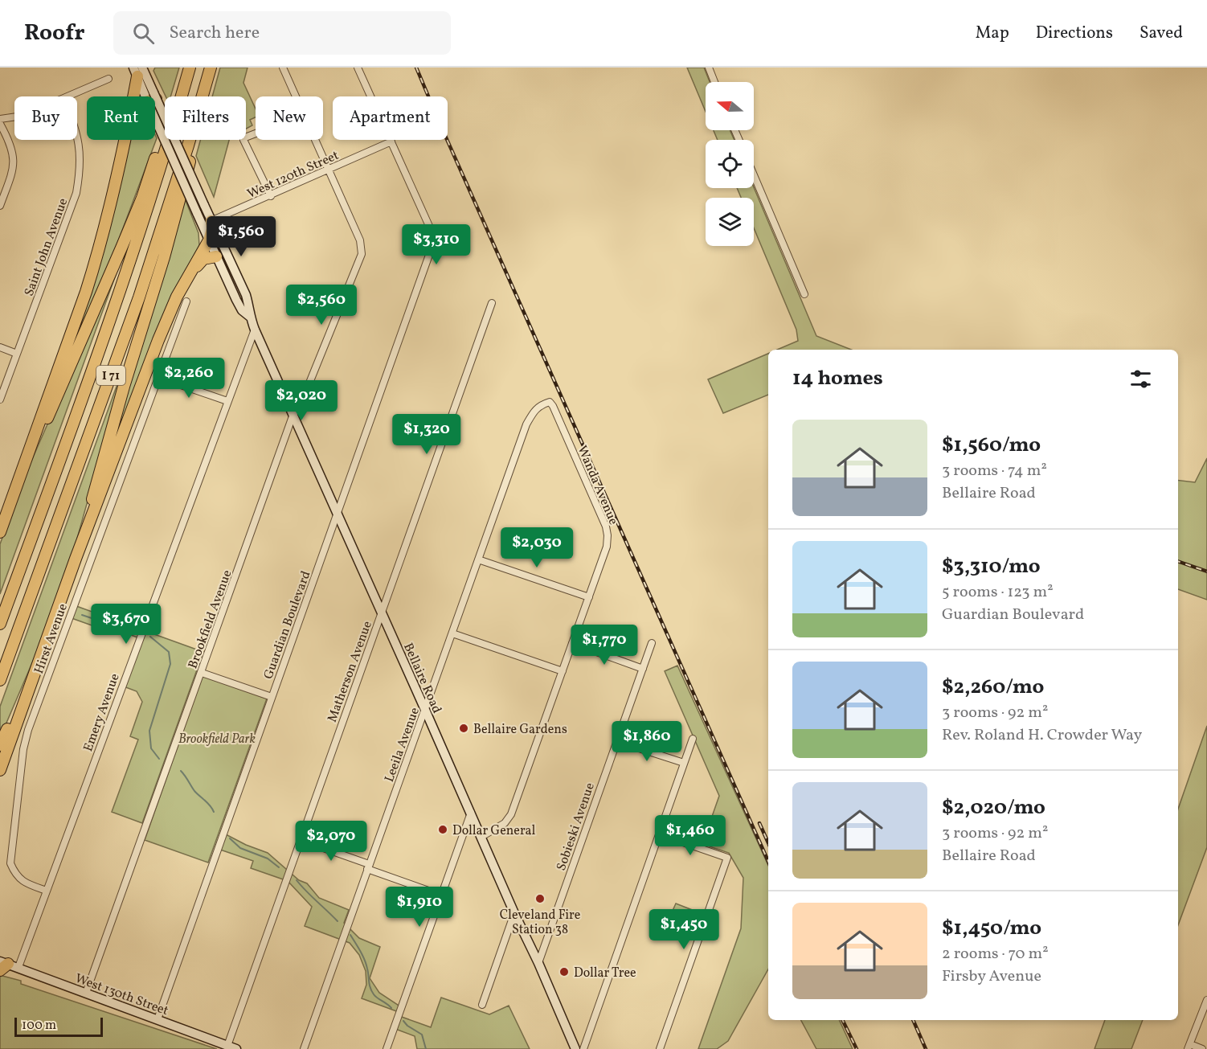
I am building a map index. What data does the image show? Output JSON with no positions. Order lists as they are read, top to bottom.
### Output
{
  "streets": {
    "highway": ["I 71"],
    "street": [
      "West 120th Street",
      "Saint John Avenue",
      "Wanda Avenue",
      "Brookfield Avenue",
      "Guardian Boulevard",
      "Hirst Avenue",
      "Matherson Avenue",
      "Bellaire Road",
      "Emery Avenue",
      "Leeila Avenue",
      "Sobieski Avenue",
      "West 130th Street"
    ]
  },
  "crossings": [
    ["West 120th Street", "Brookfield Avenue"],
    ["West 120th Street", "Guardian Boulevard"],
    ["West 120th Street", "Bellaire Road"],
    ["Wanda Avenue", "Bellaire Road"],
    ["Wanda Avenue", "Leeila Avenue"],
    ["Brookfield Avenue", "Bellaire Road"],
    ["Brookfield Avenue", "West 130th Street"],
    ["Guardian Boulevard", "Bellaire Road"],
    ["Guardian Boulevard", "West 130th Street"],
    ["Hirst Avenue", "Emery Avenue"],
    ["Matherson Avenue", "Bellaire Road"],
    ["Matherson Avenue", "West 130th Street"],
    ["Bellaire Road", "Emery Avenue"],
    ["Bellaire Road", "Leeila Avenue"],
    ["Bellaire Road", "Sobieski Avenue"],
    ["Emery Avenue", "West 130th Street"]
  ],
  "parks": ["Brookfield Park"],
  "places": [
    "Bellaire Gardens",
    "Dollar General",
    "Cleveland Fire Station 38",
    "Dollar Tree"
  ],
  "scale_bar": "100 m",
  "north": "left",
  "page": {
    "header": "Roofr",
    "search": "Search here",
    "nav": ["Map", "Directions", "Saved"],
    "chip": [
      "Buy",
      "Rent",
      "Filters",
      "New",
      "Apartment"
    ],
    "price": [
      "$1,560",
      "$3,310",
      "$2,560",
      "$2,260",
      "$2,020",
      "$1,320",
      "$2,030",
      "$3,670",
      "$1,770",
      "$1,860",
      "$1,460",
      "$2,070",
      "$1,910",
      "$1,450"
    ],
    "heading": "14 homes",
    "list": [
      {
        "name": "$1,560/mo",
        "note": "3 rooms · 74 m² · Bellaire Road"
      },
      {
        "name": "$3,310/mo",
        "note": "5 rooms · 123 m² · Guardian Boulevard"
      },
      {
        "name": "$2,260/mo",
        "note": "3 rooms · 92 m² · Rev. Roland H. Crowder Way"
      },
      {
        "name": "$2,020/mo",
        "note": "3 rooms · 92 m² · Bellaire Road"
      },
      {
        "name": "$1,450/mo",
        "note": "2 rooms · 70 m² · Firsby Avenue"
      }
    ],
    "scale": "100 m"
  }
}
